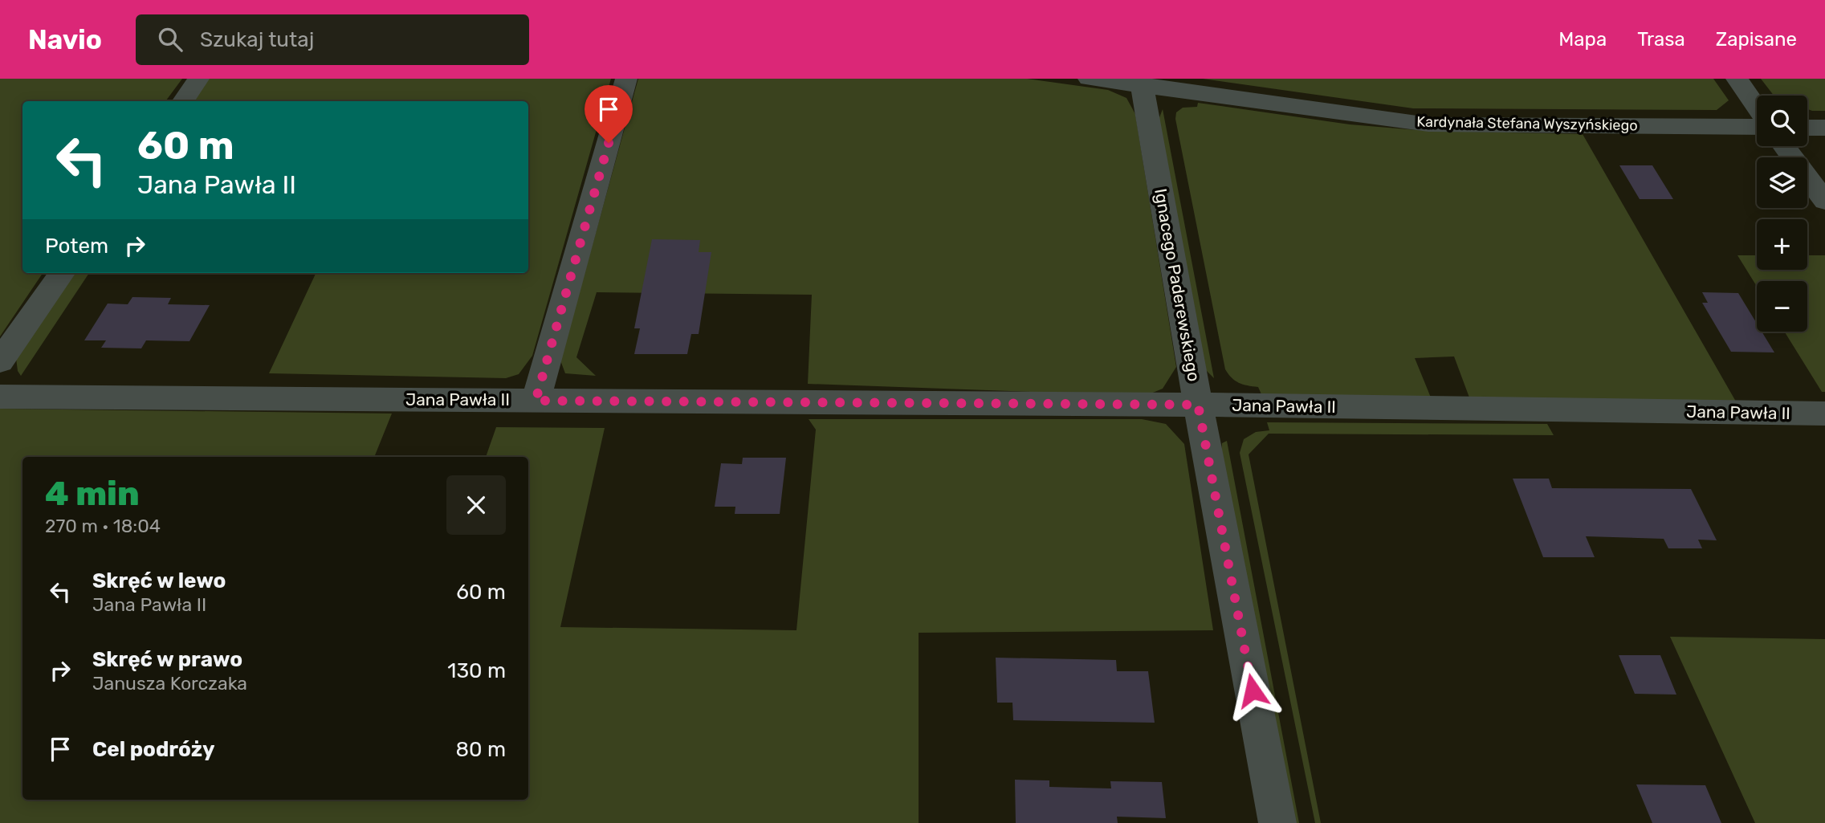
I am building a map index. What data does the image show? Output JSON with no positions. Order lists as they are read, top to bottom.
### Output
{
  "streets": {
    "street": ["Kardynała Stefana Wyszyńskiego", "Ignacego Paderewskiego", "Jana Pawła II"]
  },
  "crossings": [
    ["Kardynała Stefana Wyszyńskiego", "Ignacego Paderewskiego"],
    ["Ignacego Paderewskiego", "Jana Pawła II"]
  ],
  "page": {
    "header": "Navio",
    "search": "Szukaj tutaj",
    "nav": ["Mapa", "Trasa", "Zapisane"],
    "map_buttons": ["+", "−"],
    "turn": ["60 m", "Jana Pawła II"],
    "then": "Potem",
    "heading": ["4 min", "270 m · 18:04"],
    "list": [
      {
        "name": "Skręć w lewo",
        "note": "Jana Pawła II",
        "value": "60 m"
      },
      {
        "name": "Skręć w prawo",
        "note": "Janusza Korczaka",
        "value": "130 m"
      },
      {
        "name": "Cel podróży",
        "value": "80 m"
      }
    ]
  }
}
